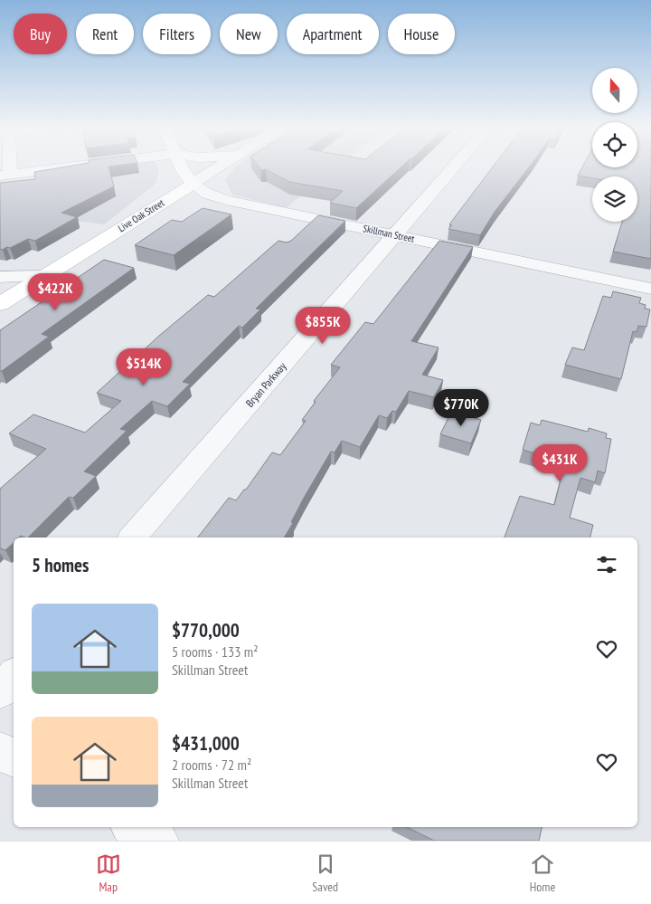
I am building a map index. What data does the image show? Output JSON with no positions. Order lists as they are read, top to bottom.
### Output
{
  "streets": {
    "main road": ["Live Oak Street", "Skillman Street"],
    "street": ["Bryan Parkway"]
  },
  "crossings": [
    ["Live Oak Street", "Skillman Street"],
    ["Skillman Street", "Bryan Parkway"]
  ],
  "north": "top",
  "page": {
    "chip": [
      "Buy",
      "Rent",
      "Filters",
      "New",
      "Apartment",
      "House"
    ],
    "price": [
      "$422K",
      "$855K",
      "$514K",
      "$770K",
      "$431K"
    ],
    "heading": "5 homes",
    "list": [
      {
        "name": "$770,000",
        "note": "5 rooms · 133 m² · Skillman Street"
      },
      {
        "name": "$431,000",
        "note": "2 rooms · 72 m² · Skillman Street"
      }
    ],
    "tabs": ["Map", "Saved", "Home"]
  }
}
